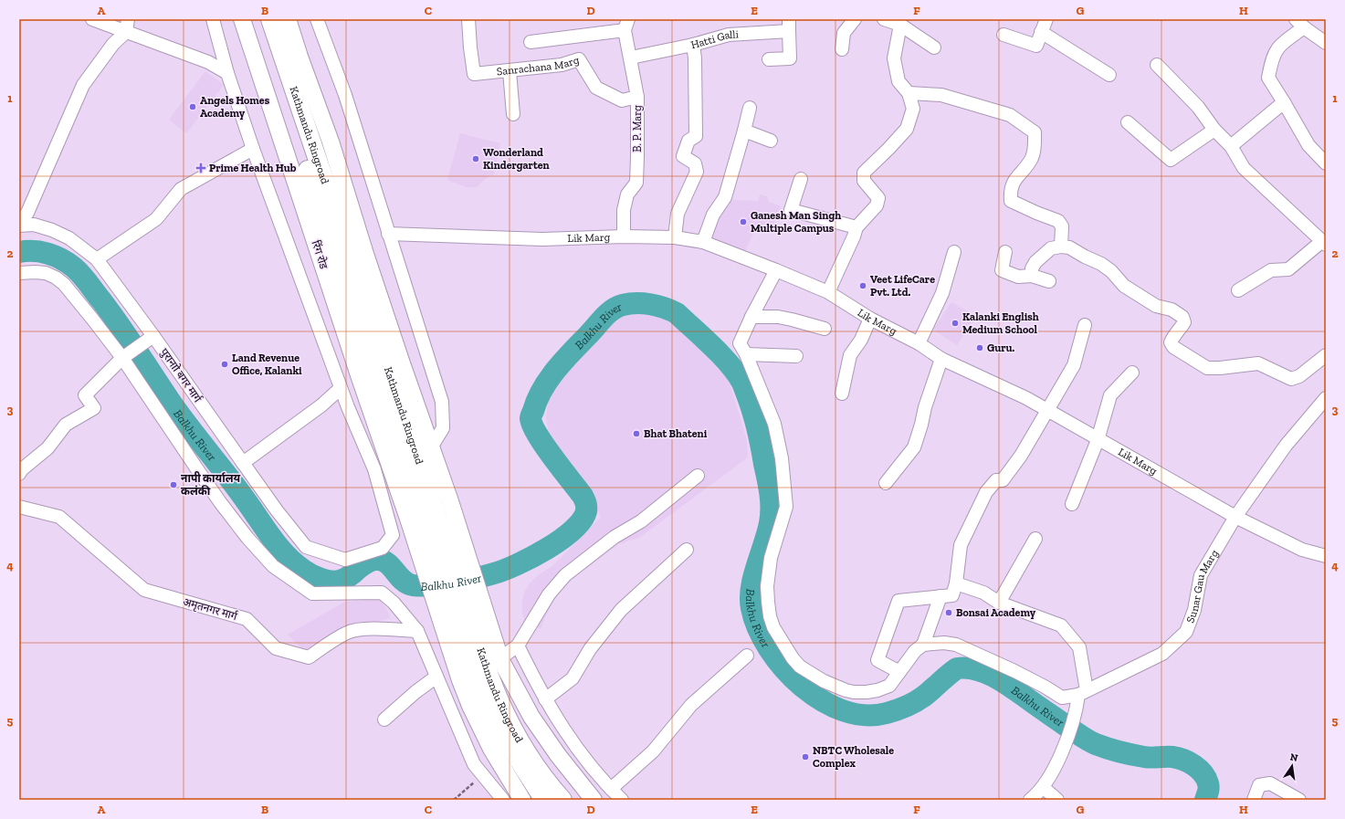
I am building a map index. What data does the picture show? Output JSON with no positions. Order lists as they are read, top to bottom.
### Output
{
  "streets": {
    "highway": ["Kathmandu Ringroad"],
    "main road": ["रिंग रोड"],
    "street": [
      "Hatti Galli",
      "Sanrachana Marg",
      "B. P. Marg",
      "Lik Marg",
      "पुरानाो बगर मार्ग",
      "Sunar Gau Marg",
      "अमृतनगर मार्ग"
    ]
  },
  "crossings": [
    ["Hatti Galli", "B. P. Marg"],
    ["Sanrachana Marg", "B. P. Marg"],
    ["B. P. Marg", "Lik Marg"],
    ["Kathmandu Ringroad", "रिंग रोड"],
    ["Lik Marg", "Sunar Gau Marg"]
  ],
  "water": ["Balkhu River"],
  "places": {
    "other": [
      "Angels Homes Academy",
      "Wonderland Kindergarten",
      "Ganesh Man Singh Multiple Campus",
      "Veet LifeCare Pvt. Ltd.",
      "Kalanki English Medium School",
      "Guru.",
      "Land Revenue Office, Kalanki",
      "Bhat Bhateni",
      "नापी कार्यालय कलंकी",
      "Bonsai Academy",
      "NBTC Wholesale Complex"
    ],
    "health": ["Prime Health Hub"]
  },
  "north": "top",
  "grid": {
    "columns": [
      "A",
      "B",
      "C",
      "D",
      "E",
      "F",
      "G",
      "H"
    ],
    "rows": [
      "1",
      "2",
      "3",
      "4",
      "5"
    ]
  }
}
